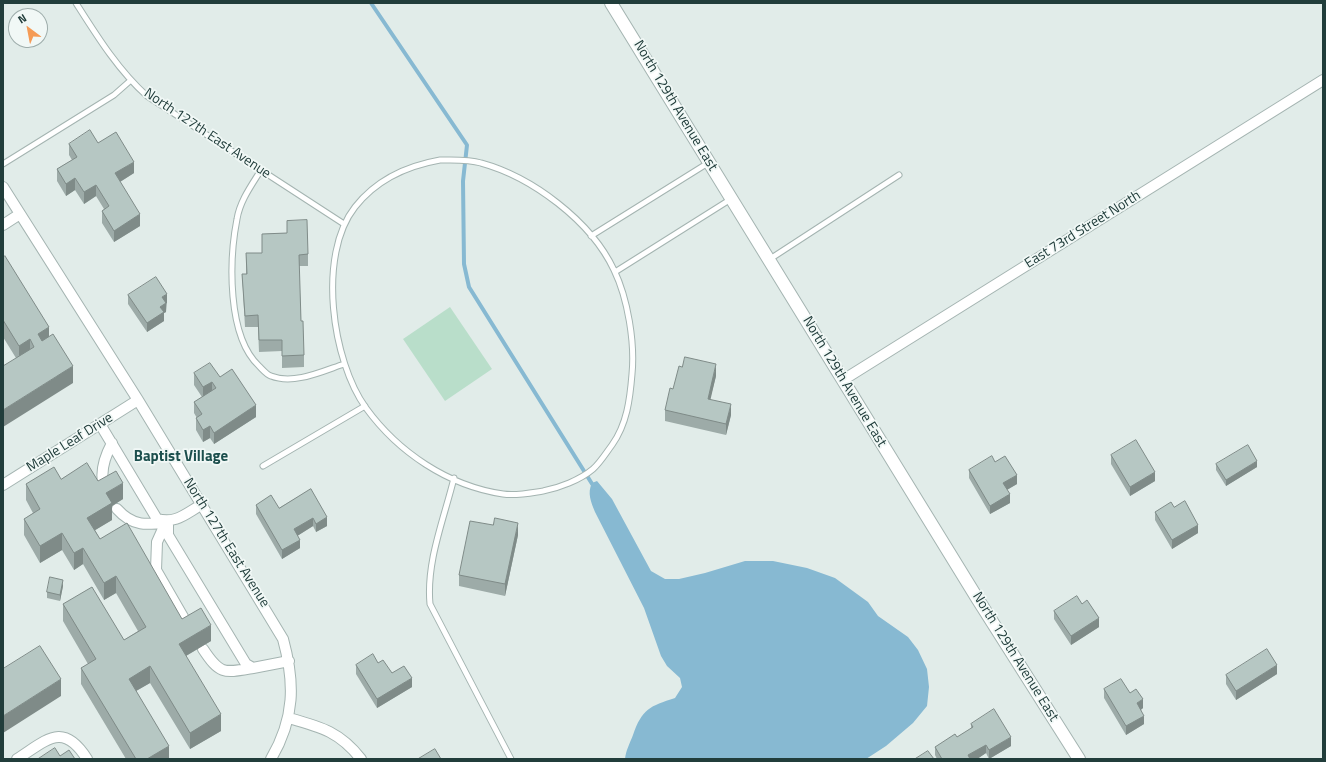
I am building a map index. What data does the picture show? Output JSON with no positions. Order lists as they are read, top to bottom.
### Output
{
  "streets": {
    "street": [
      "North 129th Avenue East",
      "North 127th East Avenue",
      "East 73rd Street North",
      "Maple Leaf Drive"
    ]
  },
  "crossings": [
    ["North 129th Avenue East", "East 73rd Street North"],
    ["North 127th East Avenue", "Maple Leaf Drive"]
  ],
  "districts": ["Baptist Village"],
  "north": "top left"
}
